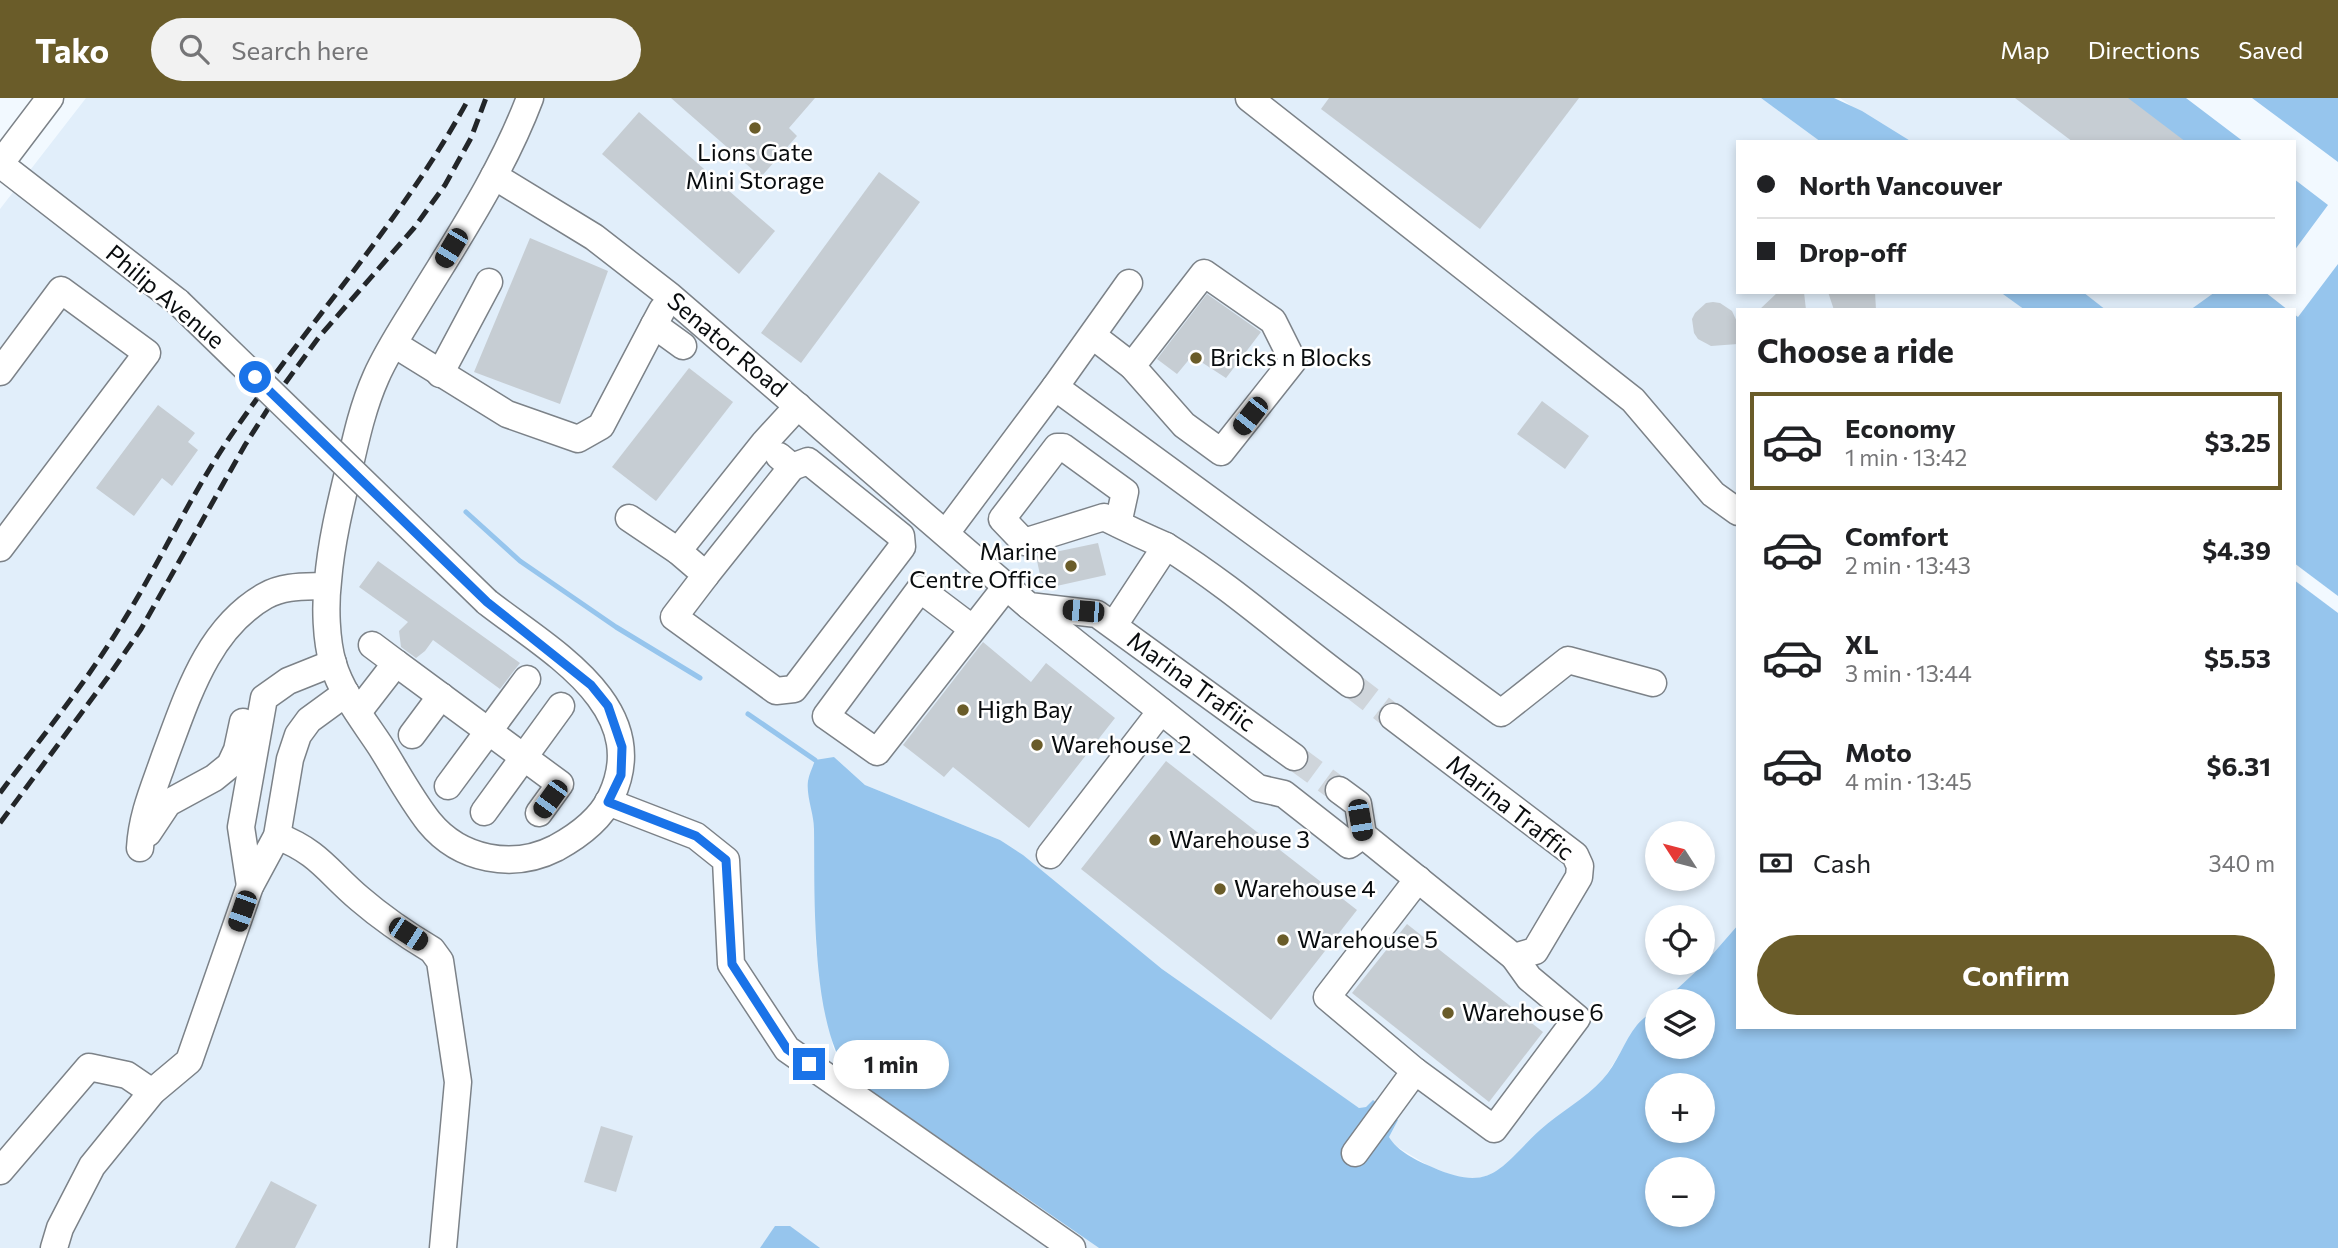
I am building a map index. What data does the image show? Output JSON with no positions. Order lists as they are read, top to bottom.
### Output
{
  "streets": {
    "street": [
      "Philip Avenue",
      "Senator Road",
      "Marina Trafiic",
      "Marina Traffic"
    ]
  },
  "crossings": [
    ["Philip Avenue", "Senator Road"]
  ],
  "places": [
    "Lions Gate Mini Storage",
    "Bricks n Blocks",
    "Marine Centre Office",
    "High Bay",
    "Warehouse 2",
    "Warehouse 3",
    "Warehouse 4",
    "Warehouse 5",
    "Warehouse 6"
  ],
  "north": "top left",
  "page": {
    "header": "Tako",
    "search": "Search here",
    "nav": ["Map", "Directions", "Saved"],
    "banner": ["North Vancouver", "Drop-off"],
    "heading": "Choose a ride",
    "list": [
      {
        "name": "Economy",
        "note": "1 min · 13:42",
        "value": "$3.25"
      },
      {
        "name": "Comfort",
        "note": "2 min · 13:43",
        "value": "$4.39"
      },
      {
        "name": "XL",
        "note": "3 min · 13:44",
        "value": "$5.53"
      },
      {
        "name": "Moto",
        "note": "4 min · 13:45",
        "value": "$6.31"
      }
    ],
    "map_buttons": ["+", "−"],
    "pay": ["Cash", "340 m"],
    "buttons": "Confirm",
    "bubble": "1 min"
  }
}
